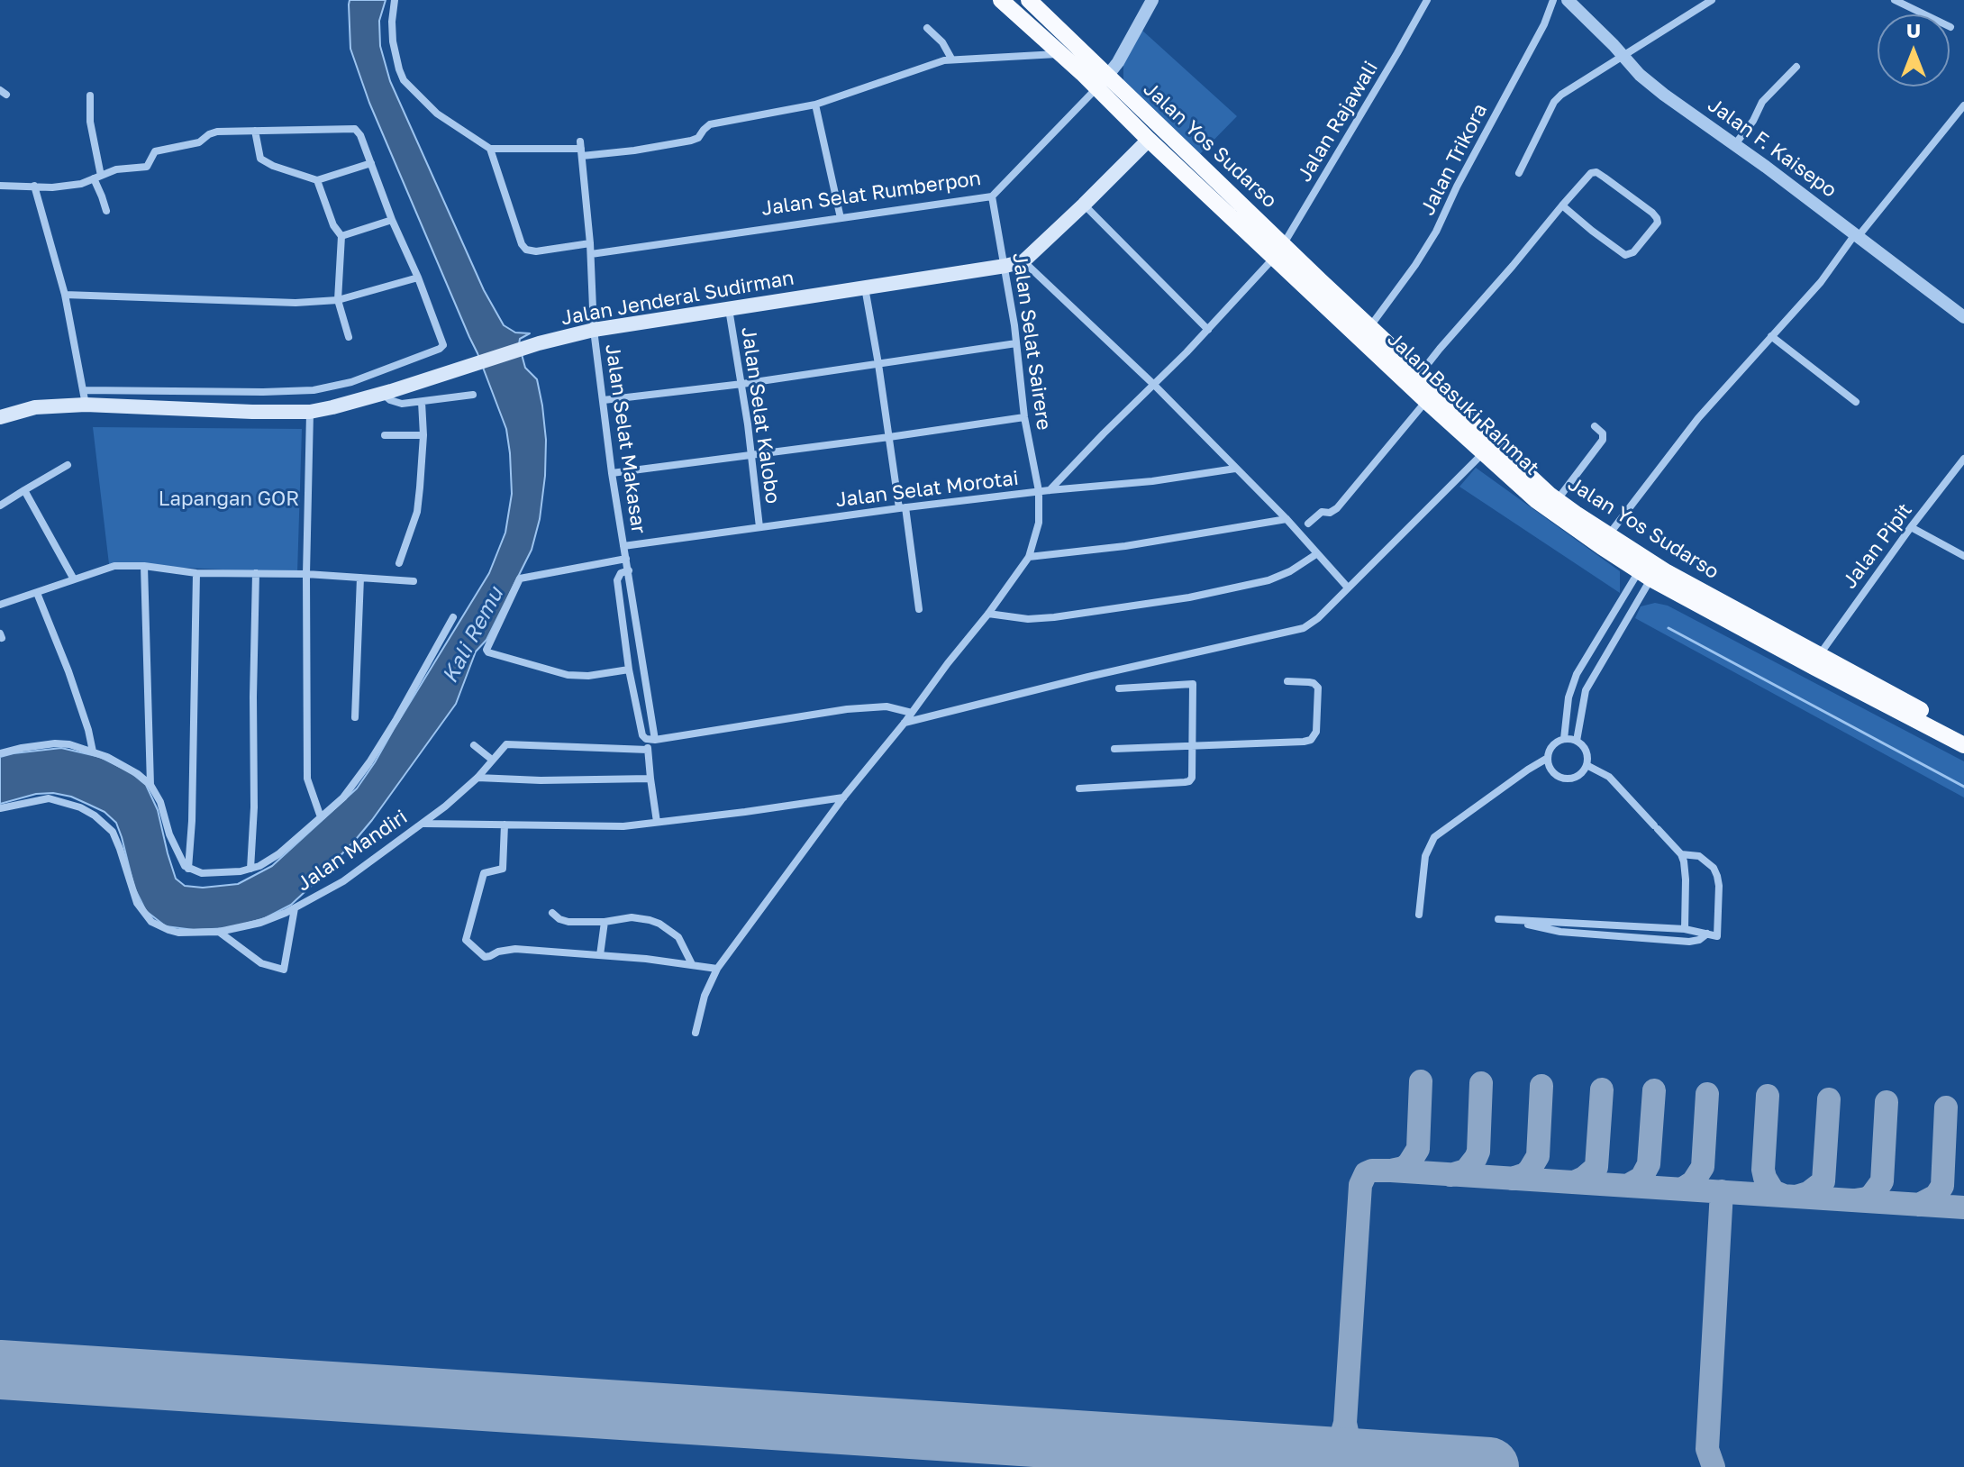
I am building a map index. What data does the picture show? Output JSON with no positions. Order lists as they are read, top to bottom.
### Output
{
  "streets": {
    "highway": ["Jalan Yos Sudarso", "Jalan Basuki Rahmat"],
    "main road": ["Jalan Jenderal Sudirman"],
    "street": [
      "Jalan Rajawali",
      "Jalan F. Kaisepo",
      "Jalan Trikora",
      "Jalan Selat Rumberpon",
      "Jalan Selat Sairere",
      "Jalan Selat Kalobo",
      "Jalan Selat Makasar",
      "Jalan Selat Morotai",
      "Jalan Pipit",
      "Jalan Mandiri"
    ]
  },
  "crossings": [
    ["Jalan Rajawali", "Jalan Yos Sudarso"],
    ["Jalan Rajawali", "Jalan Basuki Rahmat"],
    ["Jalan Rajawali", "Jalan Selat Morotai"],
    ["Jalan Yos Sudarso", "Jalan Trikora"],
    ["Jalan Yos Sudarso", "Jalan Selat Rumberpon"],
    ["Jalan Yos Sudarso", "Jalan Basuki Rahmat"],
    ["Jalan Yos Sudarso", "Jalan Pipit"],
    ["Jalan Selat Rumberpon", "Jalan Selat Sairere"],
    ["Jalan Selat Rumberpon", "Jalan Basuki Rahmat"],
    ["Jalan Selat Rumberpon", "Jalan Selat Makasar"],
    ["Jalan Jenderal Sudirman", "Jalan Selat Sairere"],
    ["Jalan Jenderal Sudirman", "Jalan Basuki Rahmat"],
    ["Jalan Jenderal Sudirman", "Jalan Selat Kalobo"],
    ["Jalan Jenderal Sudirman", "Jalan Selat Makasar"],
    ["Jalan Selat Sairere", "Jalan Selat Morotai"],
    ["Jalan Selat Sairere", "Jalan Mandiri"],
    ["Jalan Selat Kalobo", "Jalan Selat Morotai"],
    ["Jalan Selat Makasar", "Jalan Selat Morotai"]
  ],
  "water": ["Kali Remu"],
  "parks": ["Lapangan GOR"],
  "north": "top"
}
